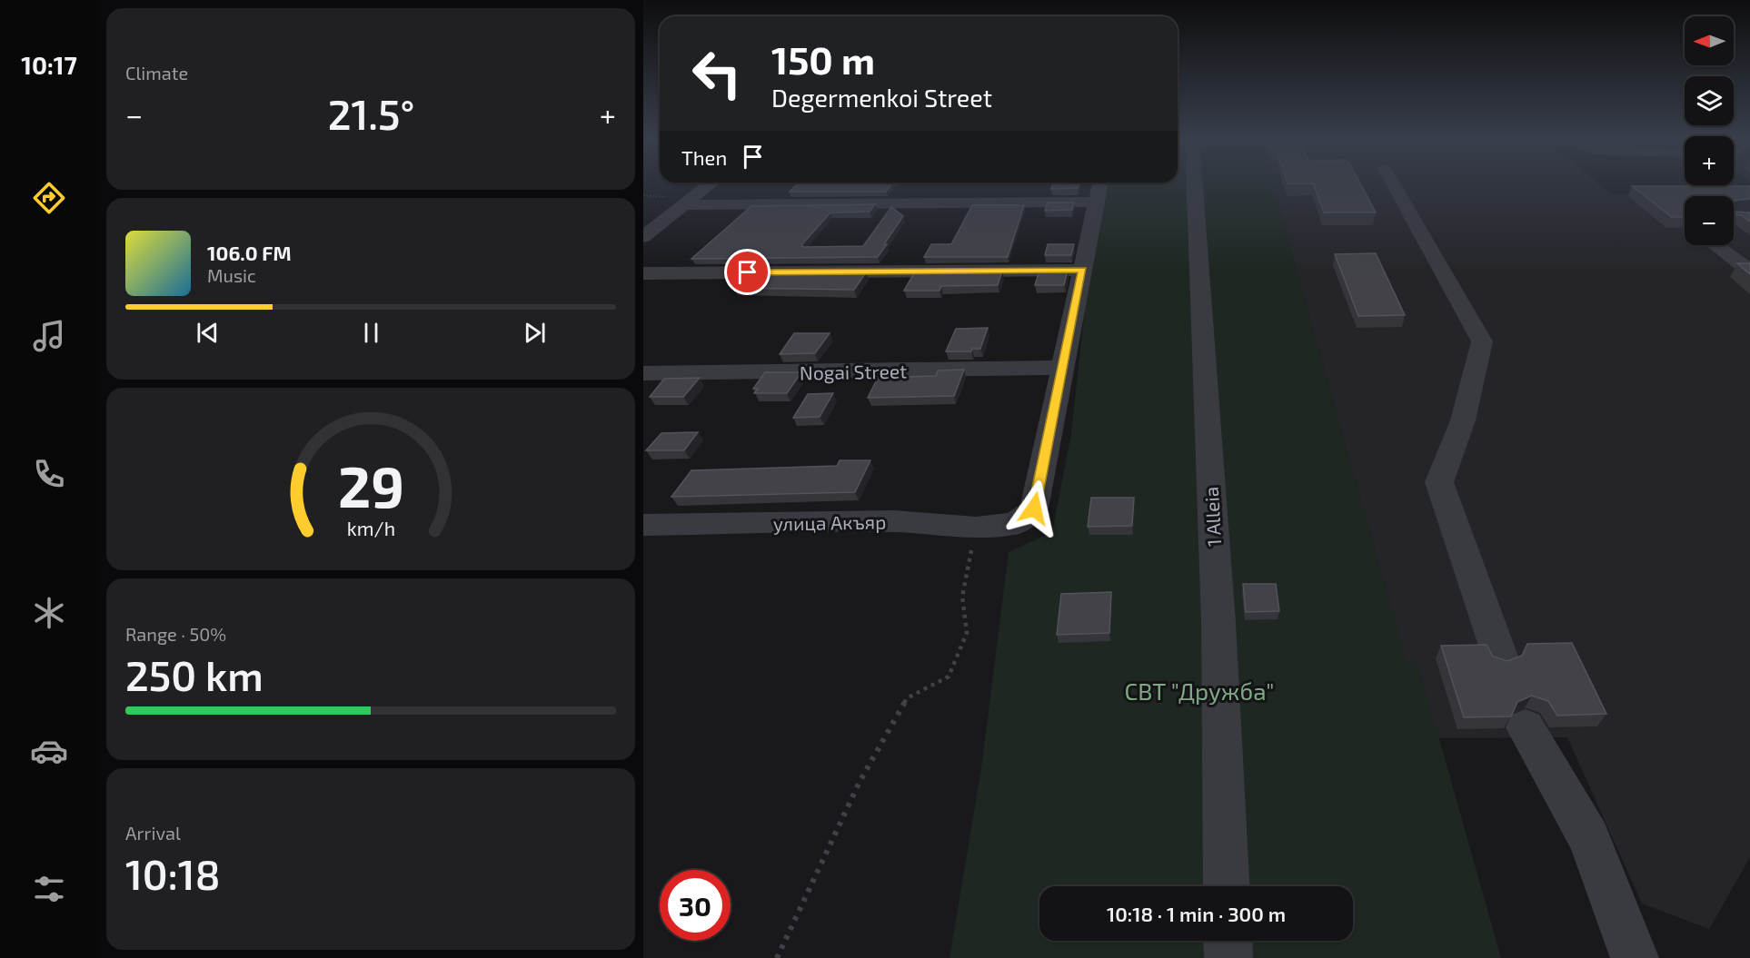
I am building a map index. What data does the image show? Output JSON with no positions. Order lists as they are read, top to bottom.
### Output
{
  "streets": {
    "street": ["Nogai Street", "1 Alleia", "улица Акъяр"]
  },
  "crossings": [
    ["Nogai Street", "улица Акъяр"]
  ],
  "parks": ["СВТ \"Дружба\""],
  "north": "left",
  "page": {
    "tabs": "10:17",
    "tile": [
      "Climate",
      ["Range · 50%", "250 km"],
      ["Arrival", "10:18"]
    ],
    "map_buttons": ["+", "−"],
    "turn": ["150 m", "Degermenkoi Street"],
    "heat": ["−", "21.5°", "+"],
    "then": "Then",
    "song": ["106.0 FM", "Music"],
    "limit": "30",
    "trip": "10:18 · 1 min · 300 m",
    "gauge": ["29", "km/h"]
  }
}
